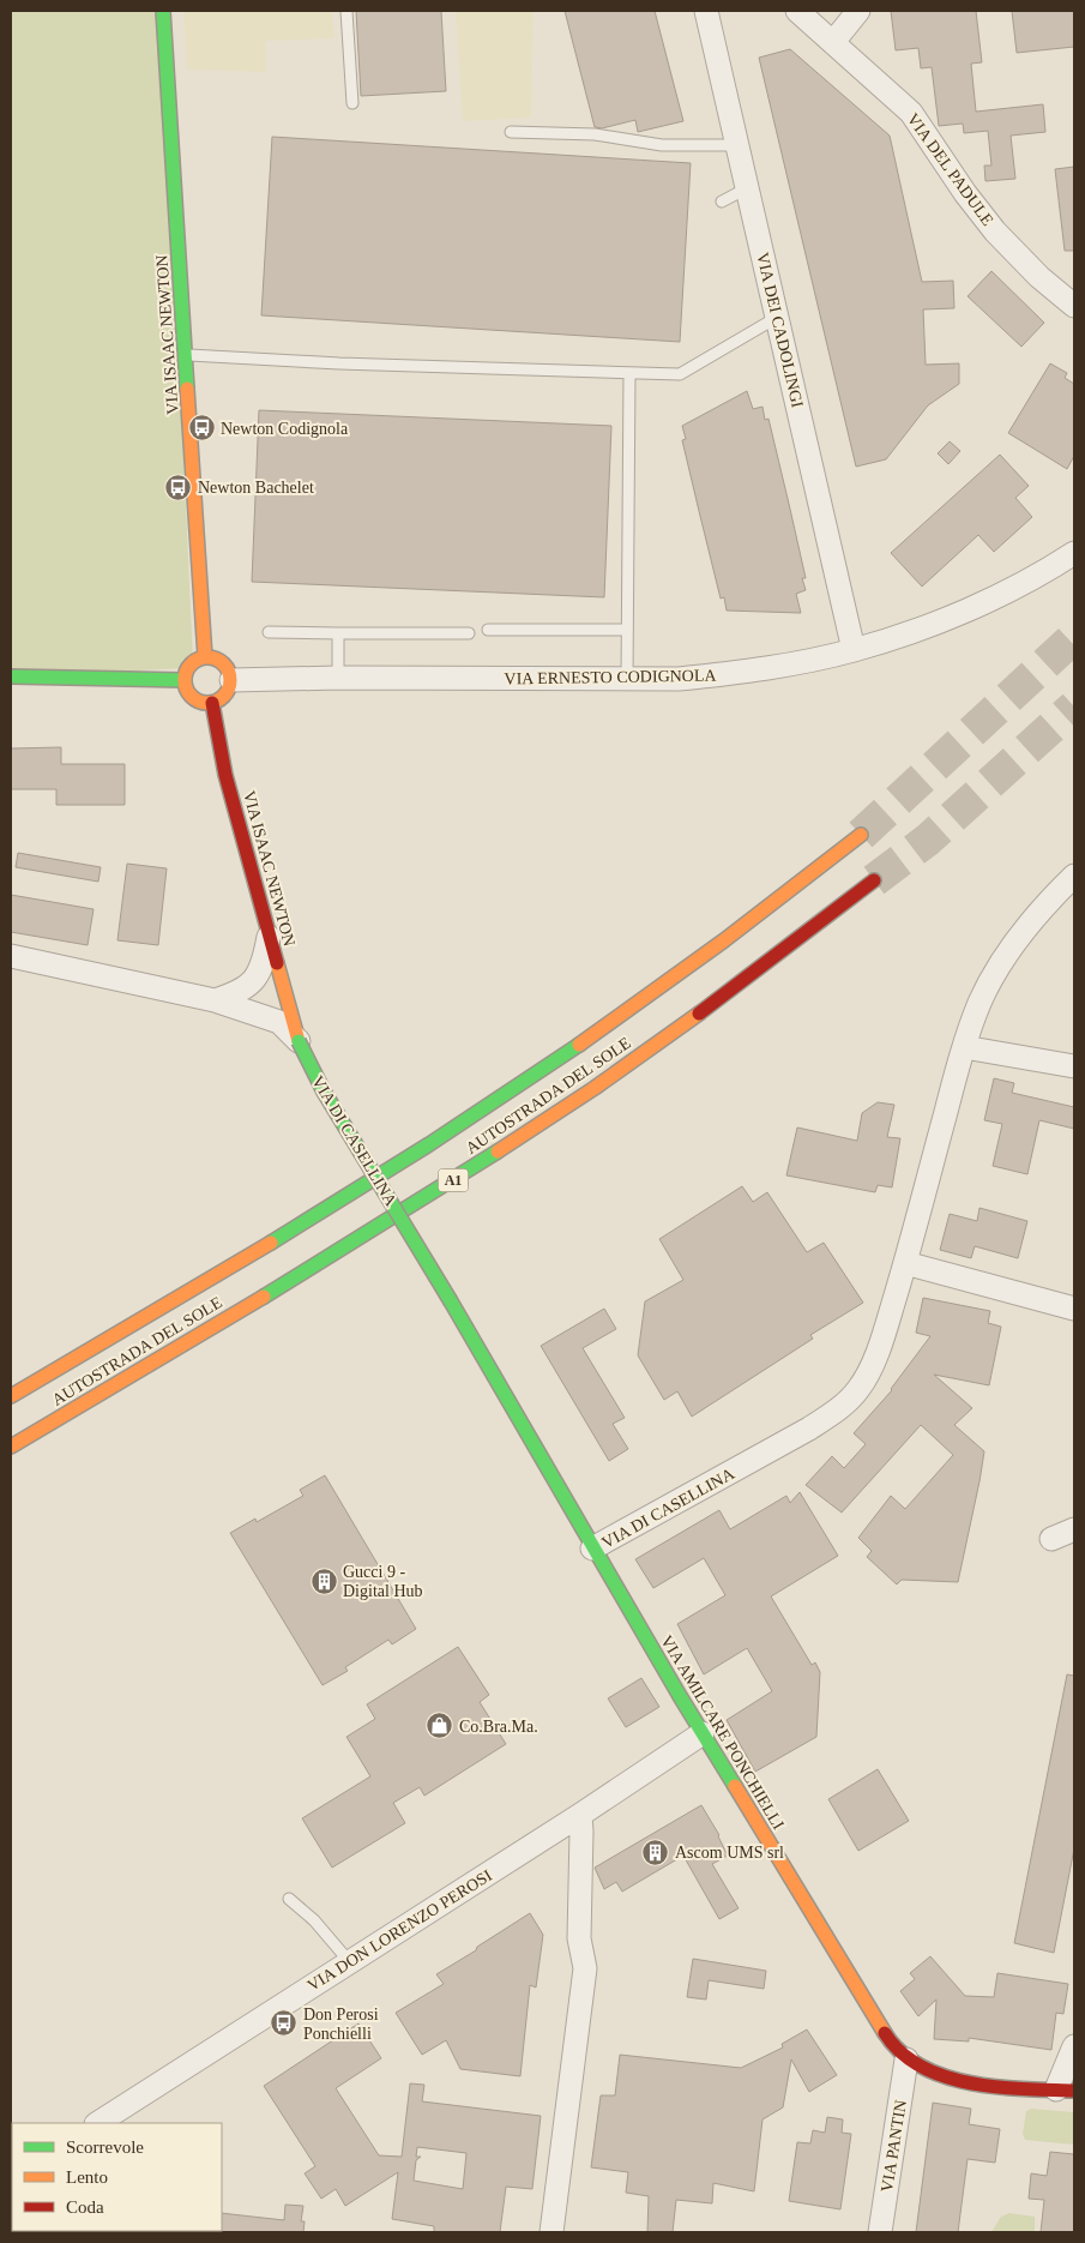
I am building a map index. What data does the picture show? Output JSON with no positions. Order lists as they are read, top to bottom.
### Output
{
  "streets": {
    "main road": [
      "VIA ISAAC NEWTON",
      "AUTOSTRADA DEL SOLE",
      "VIA DI CASELLINA",
      "A1",
      "VIA AMILCARE PONCHIELLI"
    ],
    "street": [
      "VIA DEL PADULE",
      "VIA DEI CADOLINGI",
      "VIA ERNESTO CODIGNOLA",
      "VIA DON LORENZO PEROSI",
      "VIA PANTIN"
    ]
  },
  "crossings": [
    ["VIA DEI CADOLINGI", "VIA ERNESTO CODIGNOLA"],
    ["VIA ISAAC NEWTON", "VIA ERNESTO CODIGNOLA"],
    ["VIA ISAAC NEWTON", "VIA DI CASELLINA"],
    ["VIA DI CASELLINA", "VIA AMILCARE PONCHIELLI"],
    ["VIA AMILCARE PONCHIELLI", "VIA DON LORENZO PEROSI"],
    ["VIA AMILCARE PONCHIELLI", "VIA PANTIN"]
  ],
  "places": {
    "bus stop": ["Newton Codignola", "Newton Bachelet", "Don Perosi Ponchielli"],
    "building": ["Gucci 9 - Digital Hub", "Ascom UMS srl"],
    "shop": ["Co.Bra.Ma."]
  },
  "legend": ["Scorrevole", "Lento", "Coda"]
}
